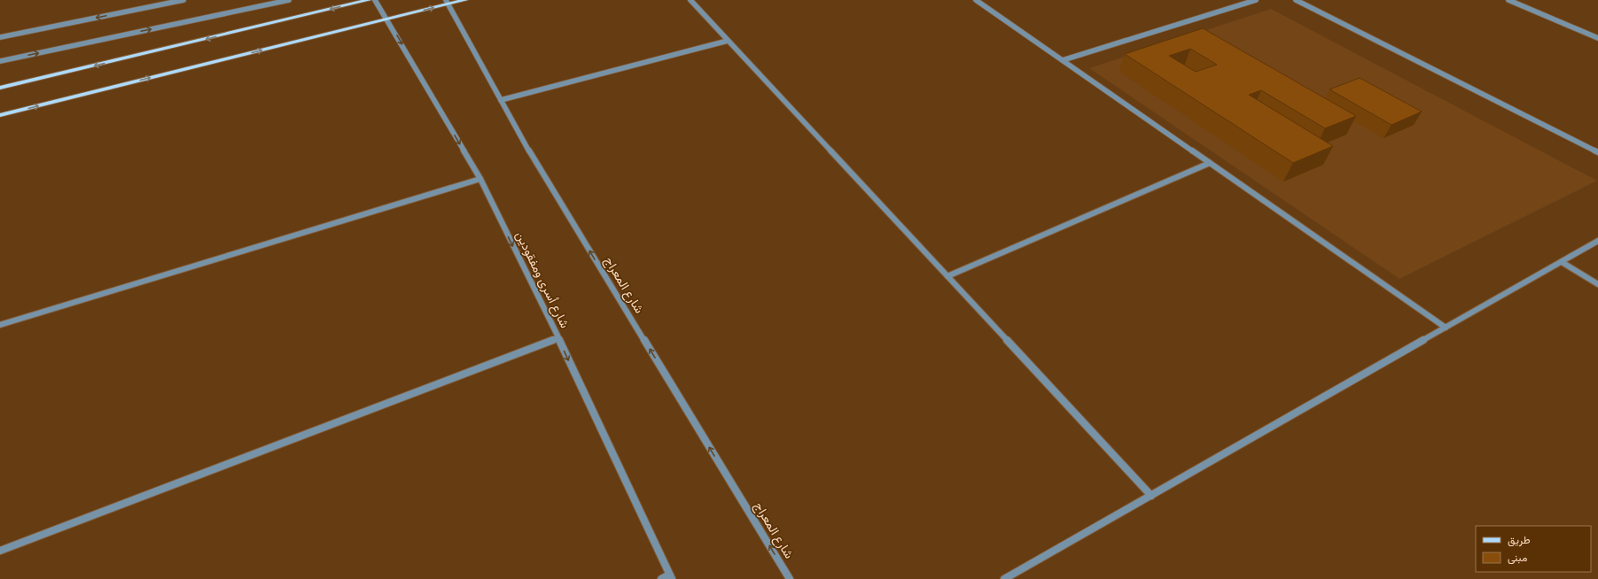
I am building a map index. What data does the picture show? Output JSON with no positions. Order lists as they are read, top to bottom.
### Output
{
  "streets": {
    "street": ["شارع أسرى ومفقودين", "شارع المعراج"]
  },
  "one_way": ["شارع أسرى ومفقودين", "شارع المعراج"],
  "legend": ["طريق", "مبنى"]
}
